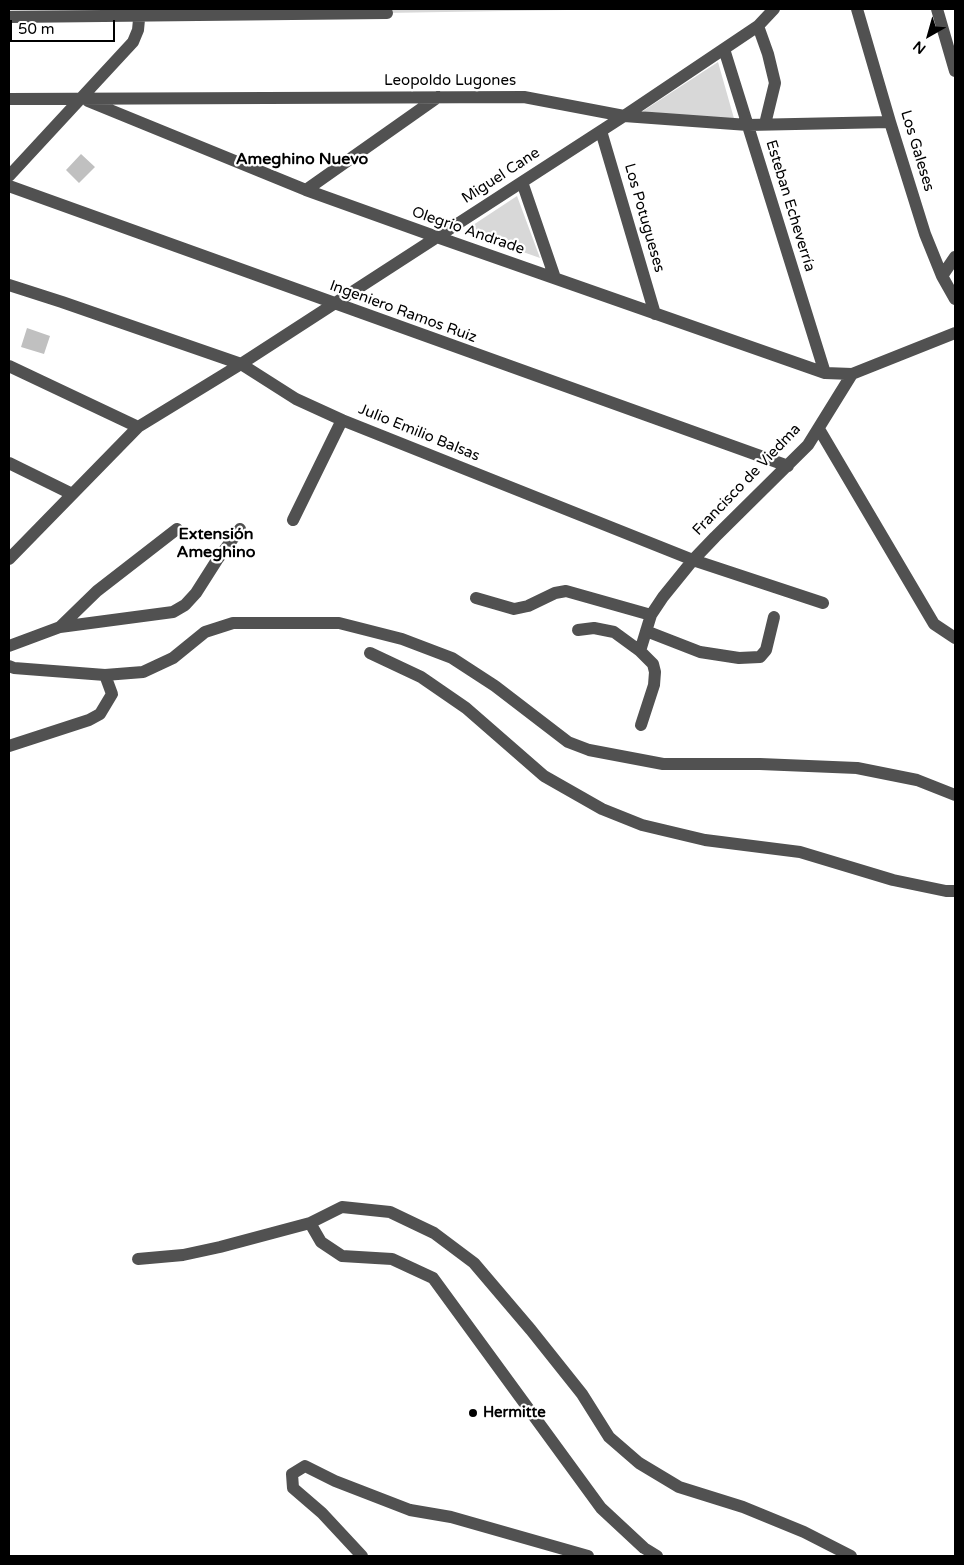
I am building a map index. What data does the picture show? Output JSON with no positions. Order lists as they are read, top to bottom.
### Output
{
  "streets": {
    "street": [
      "Leopoldo Lugones",
      "Los Galeses",
      "Miguel Cane",
      "Esteban Echeverría",
      "Los Potugueses",
      "Olegrio Andrade",
      "Ingeniero Ramos Ruiz",
      "Julio Emilio Balsas",
      "Francisco de Viedma"
    ]
  },
  "crossings": [
    ["Leopoldo Lugones", "Los Galeses"],
    ["Leopoldo Lugones", "Miguel Cane"],
    ["Leopoldo Lugones", "Esteban Echeverría"],
    ["Leopoldo Lugones", "Olegrio Andrade"],
    ["Miguel Cane", "Esteban Echeverría"],
    ["Miguel Cane", "Los Potugueses"],
    ["Miguel Cane", "Olegrio Andrade"],
    ["Miguel Cane", "Ingeniero Ramos Ruiz"],
    ["Miguel Cane", "Julio Emilio Balsas"],
    ["Esteban Echeverría", "Olegrio Andrade"],
    ["Los Potugueses", "Olegrio Andrade"],
    ["Olegrio Andrade", "Francisco de Viedma"],
    ["Ingeniero Ramos Ruiz", "Francisco de Viedma"],
    ["Julio Emilio Balsas", "Francisco de Viedma"]
  ],
  "districts": ["Ameghino Nuevo", "Extensión Ameghino"],
  "places": ["Hermitte"],
  "scale_bar": "50 m",
  "north": "bottom left"
}
